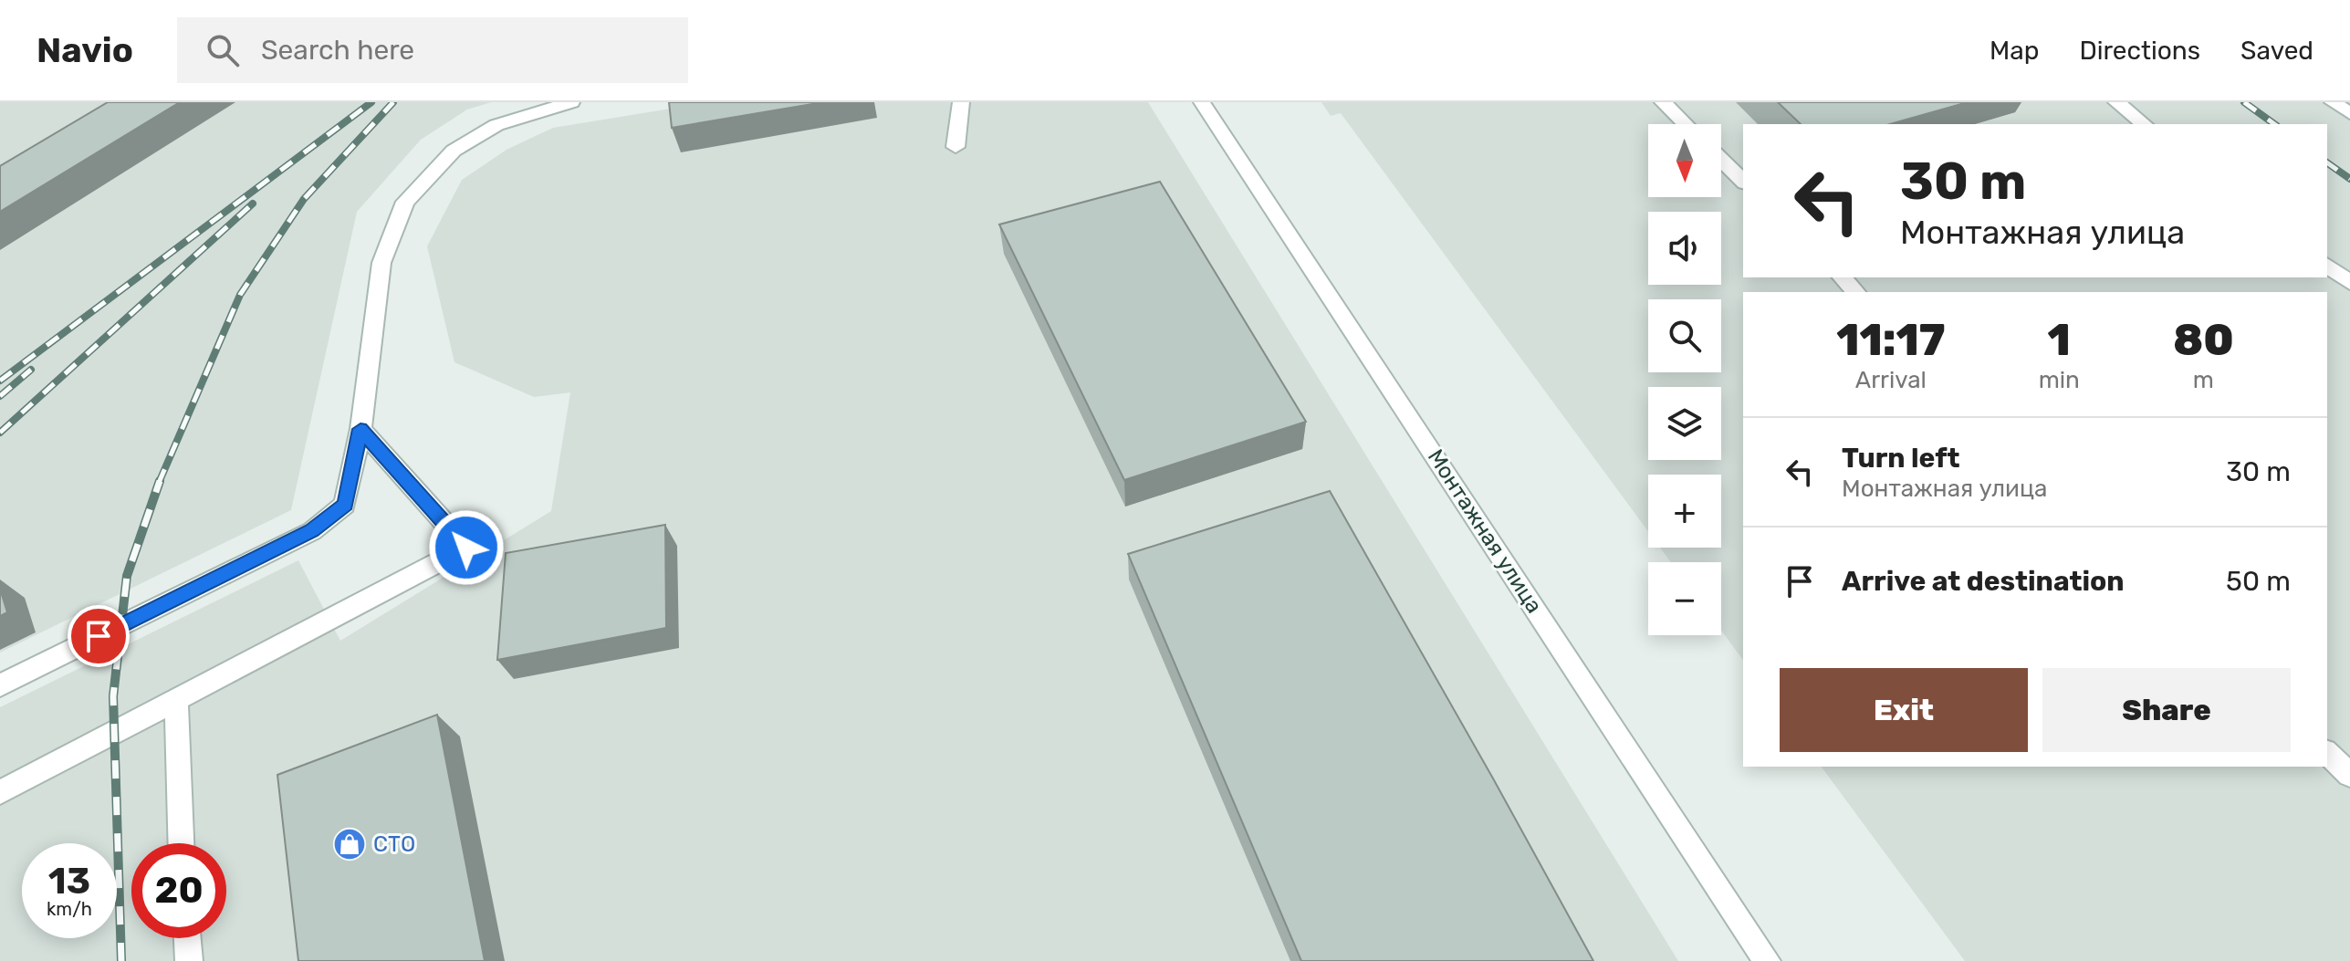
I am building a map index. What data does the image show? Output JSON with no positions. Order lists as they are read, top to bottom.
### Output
{
  "streets": {
    "lane": ["Монтажная улица"]
  },
  "places": {
    "shop": ["СТО"]
  },
  "north": "bottom",
  "page": {
    "header": "Navio",
    "search": "Search here",
    "nav": ["Map", "Directions", "Saved"],
    "map_buttons": ["+", "−"],
    "turn": ["30 m", "Монтажная улица"],
    "eta": [
      "11:17",
      "Arrival",
      "1",
      "min",
      "80",
      "m"
    ],
    "list": [
      {
        "name": "Turn left",
        "note": "Монтажная улица",
        "value": "30 m"
      },
      {
        "name": "Arrive at destination",
        "value": "50 m"
      }
    ],
    "buttons": ["Exit", "Share"],
    "speed": "13 km/h",
    "limit": "20"
  }
}
